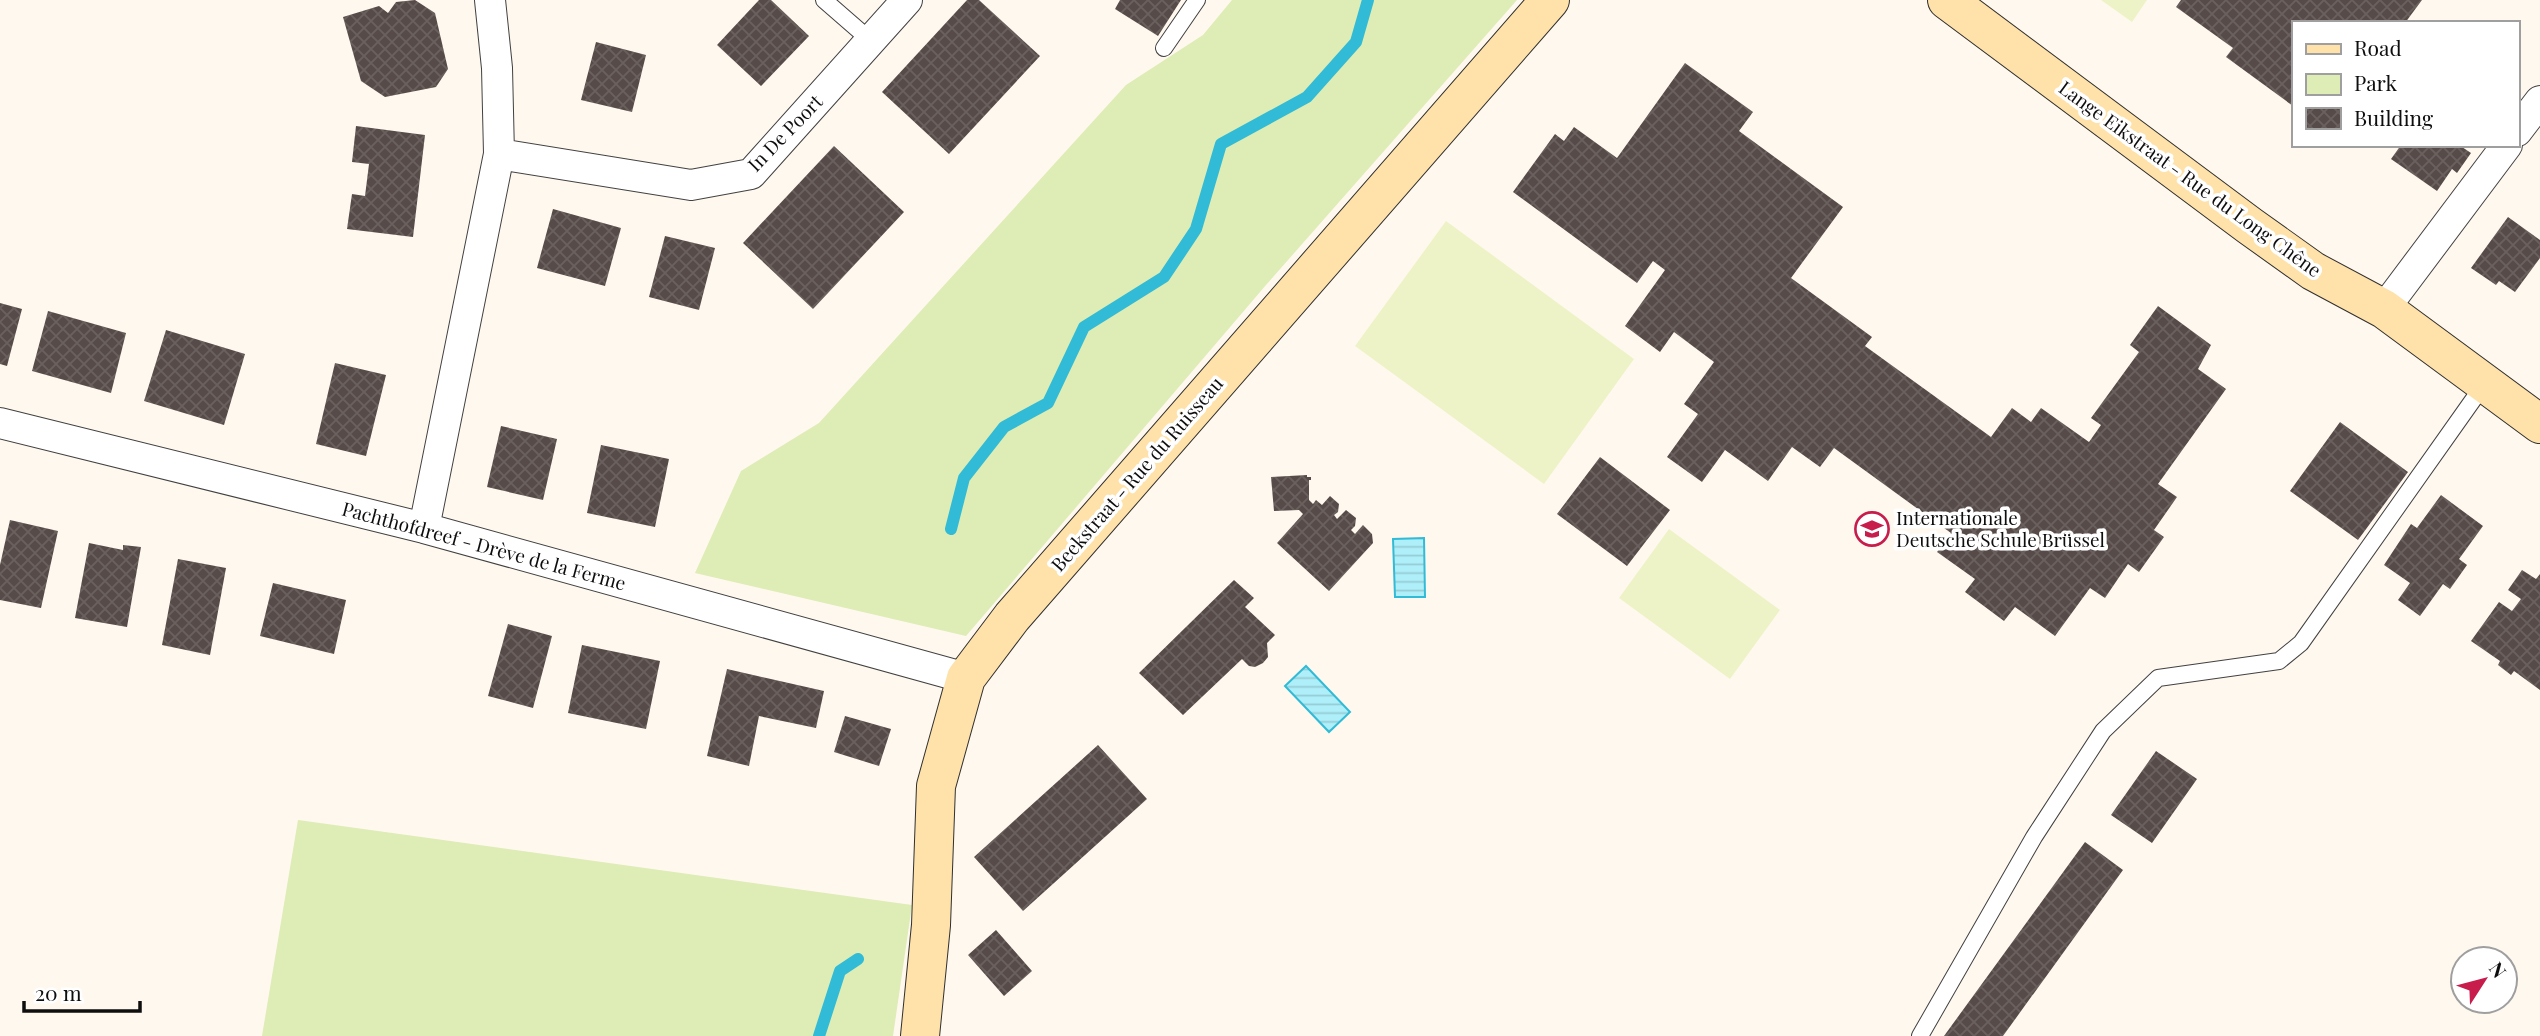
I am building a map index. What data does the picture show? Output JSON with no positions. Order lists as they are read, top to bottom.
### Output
{
  "streets": {
    "street": [
      "In De Poort",
      "Lange Eikstraat - Rue du Long Chêne",
      "Beekstraat - Rue du Ruisseau",
      "Pachthofdreef - Drève de la Ferme"
    ]
  },
  "crossings": [
    ["Beekstraat - Rue du Ruisseau", "Pachthofdreef - Drève de la Ferme"]
  ],
  "places": {
    "school or university": ["Internationale Deutsche Schule Brüssel"]
  },
  "legend": ["Road", "Park", "Building"],
  "scale_bar": "20 m",
  "north": "top right"
}
